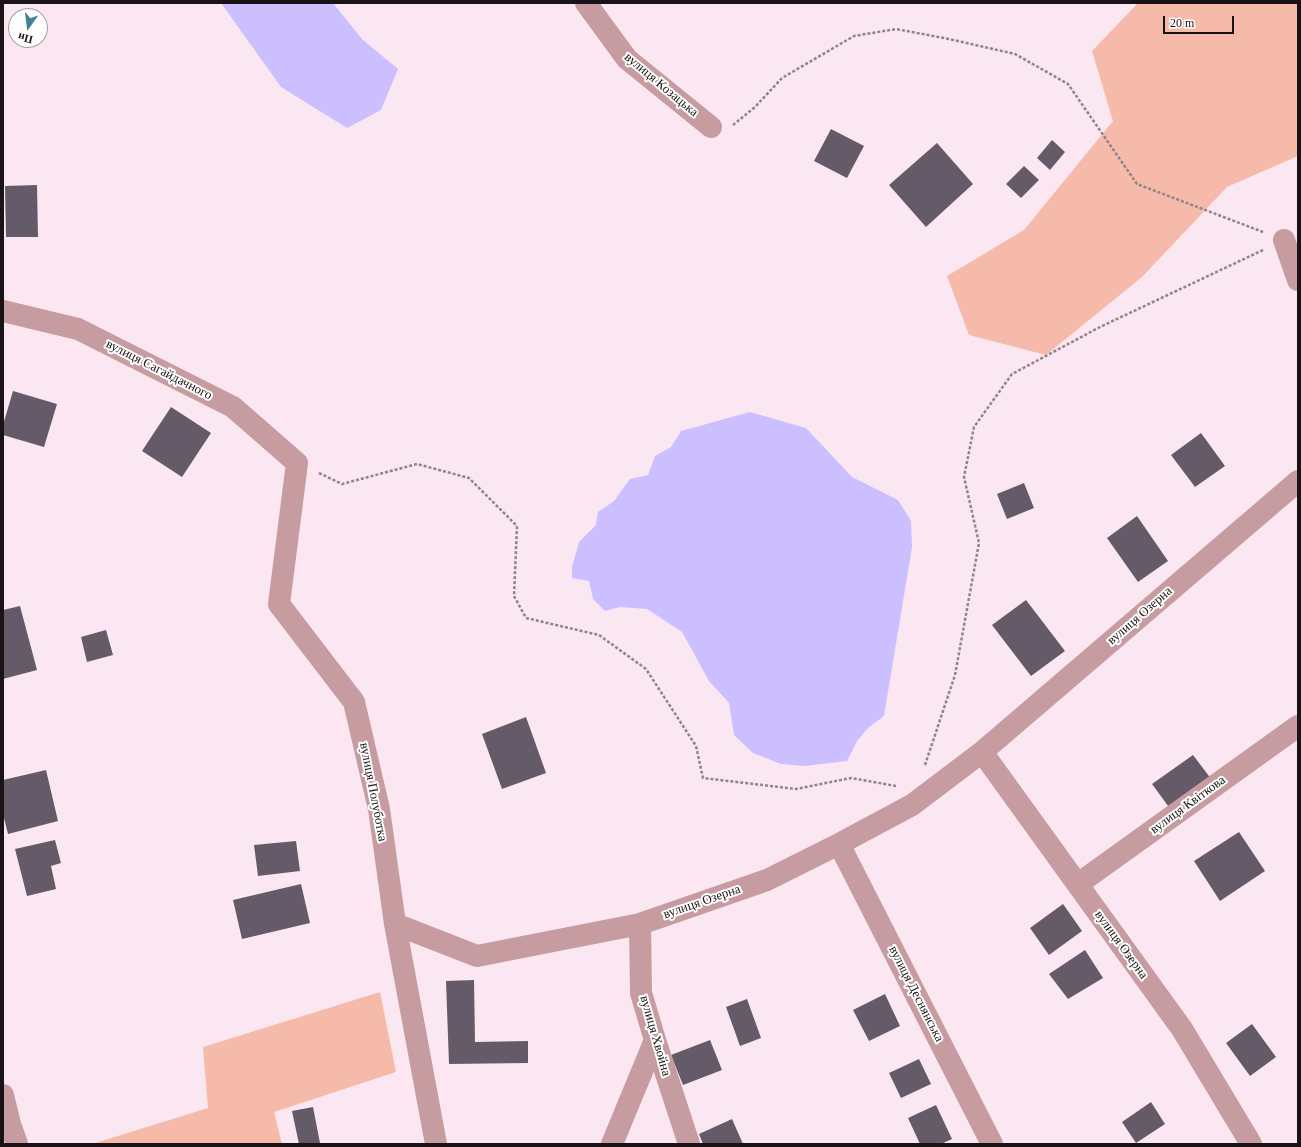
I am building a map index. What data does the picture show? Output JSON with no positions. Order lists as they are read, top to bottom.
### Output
{
  "streets": {
    "street": [
      "вулиця Козацька",
      "вулиця Сагайдачного",
      "вулиця Озерна",
      "вулиця Полуботка",
      "вулиця Квіткова",
      "вулиця Деснянська",
      "вулиця Хвойна"
    ]
  },
  "crossings": [
    ["вулиця Сагайдачного", "вулиця Полуботка"],
    ["вулиця Озерна", "вулиця Полуботка"],
    ["вулиця Озерна", "вулиця Квіткова"],
    ["вулиця Озерна", "вулиця Деснянська"],
    ["вулиця Озерна", "вулиця Хвойна"]
  ],
  "scale_bar": "20 m",
  "north": "bottom"
}
